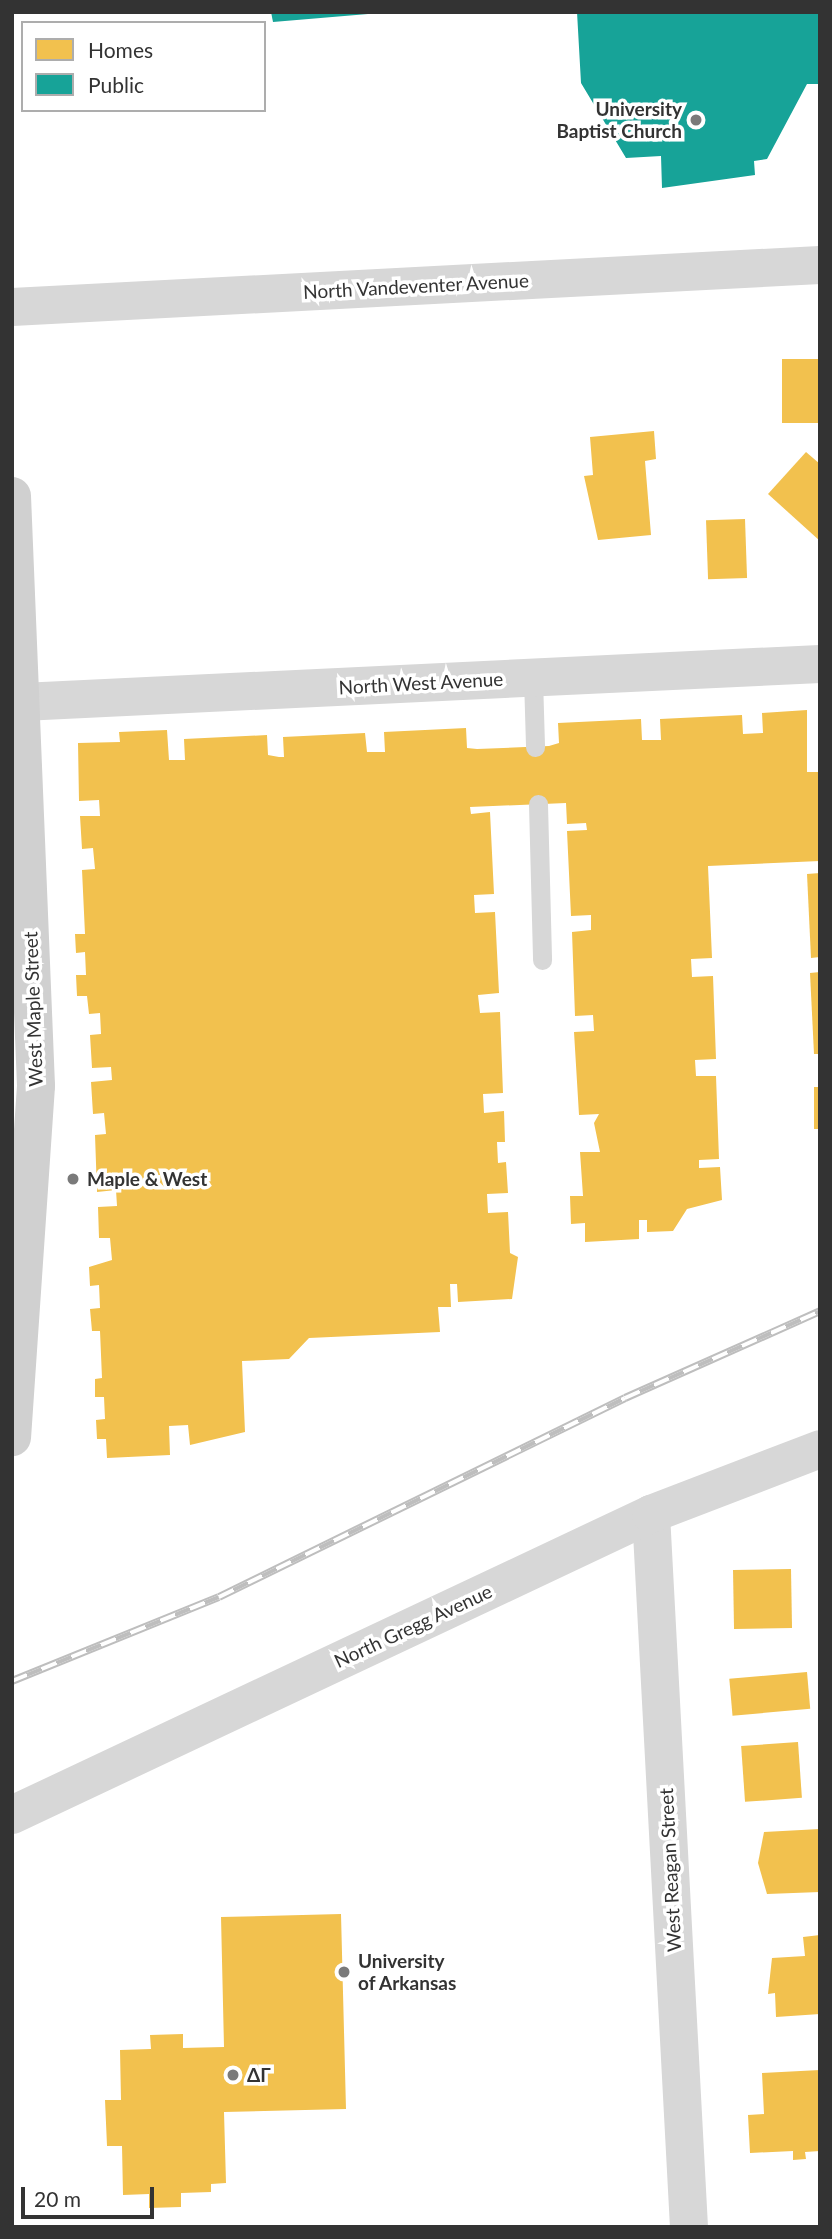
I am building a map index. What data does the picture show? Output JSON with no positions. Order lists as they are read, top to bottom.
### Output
{
  "streets": {
    "street": [
      "North Vandeventer Avenue",
      "North West Avenue",
      "West Maple Street",
      "North Gregg Avenue",
      "West Reagan Street"
    ]
  },
  "crossings": [
    ["North West Avenue", "West Maple Street"],
    ["North Gregg Avenue", "West Reagan Street"]
  ],
  "places": [
    "University Baptist Church",
    "Maple & West",
    "University of Arkansas",
    "ΔΓ"
  ],
  "legend": ["Homes", "Public"],
  "scale_bar": "20 m"
}
